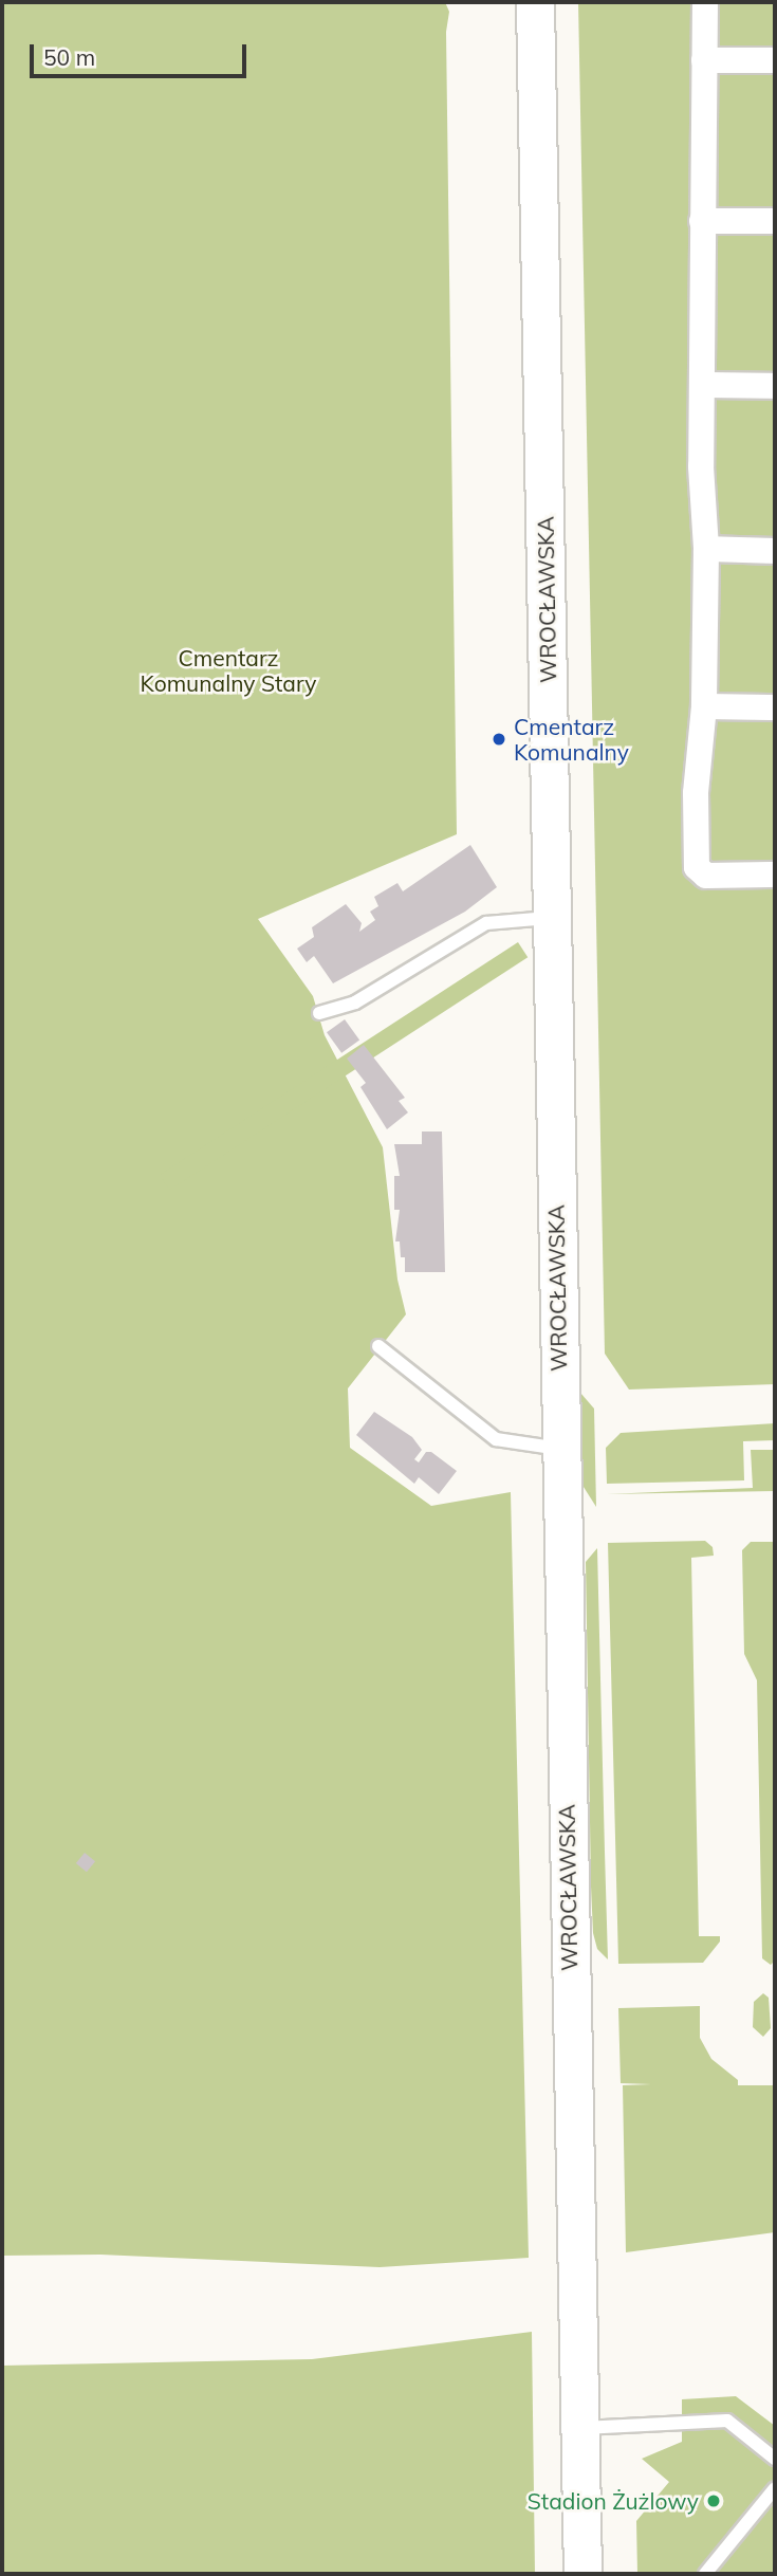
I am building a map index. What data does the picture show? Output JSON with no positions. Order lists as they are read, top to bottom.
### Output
{
  "streets": {
    "main road": ["WROCŁAWSKA"]
  },
  "parks": ["Cmentarz Komunalny Stary"],
  "places": ["Cmentarz Komunalny", "Stadion Żużlowy"],
  "scale_bar": "50 m"
}
